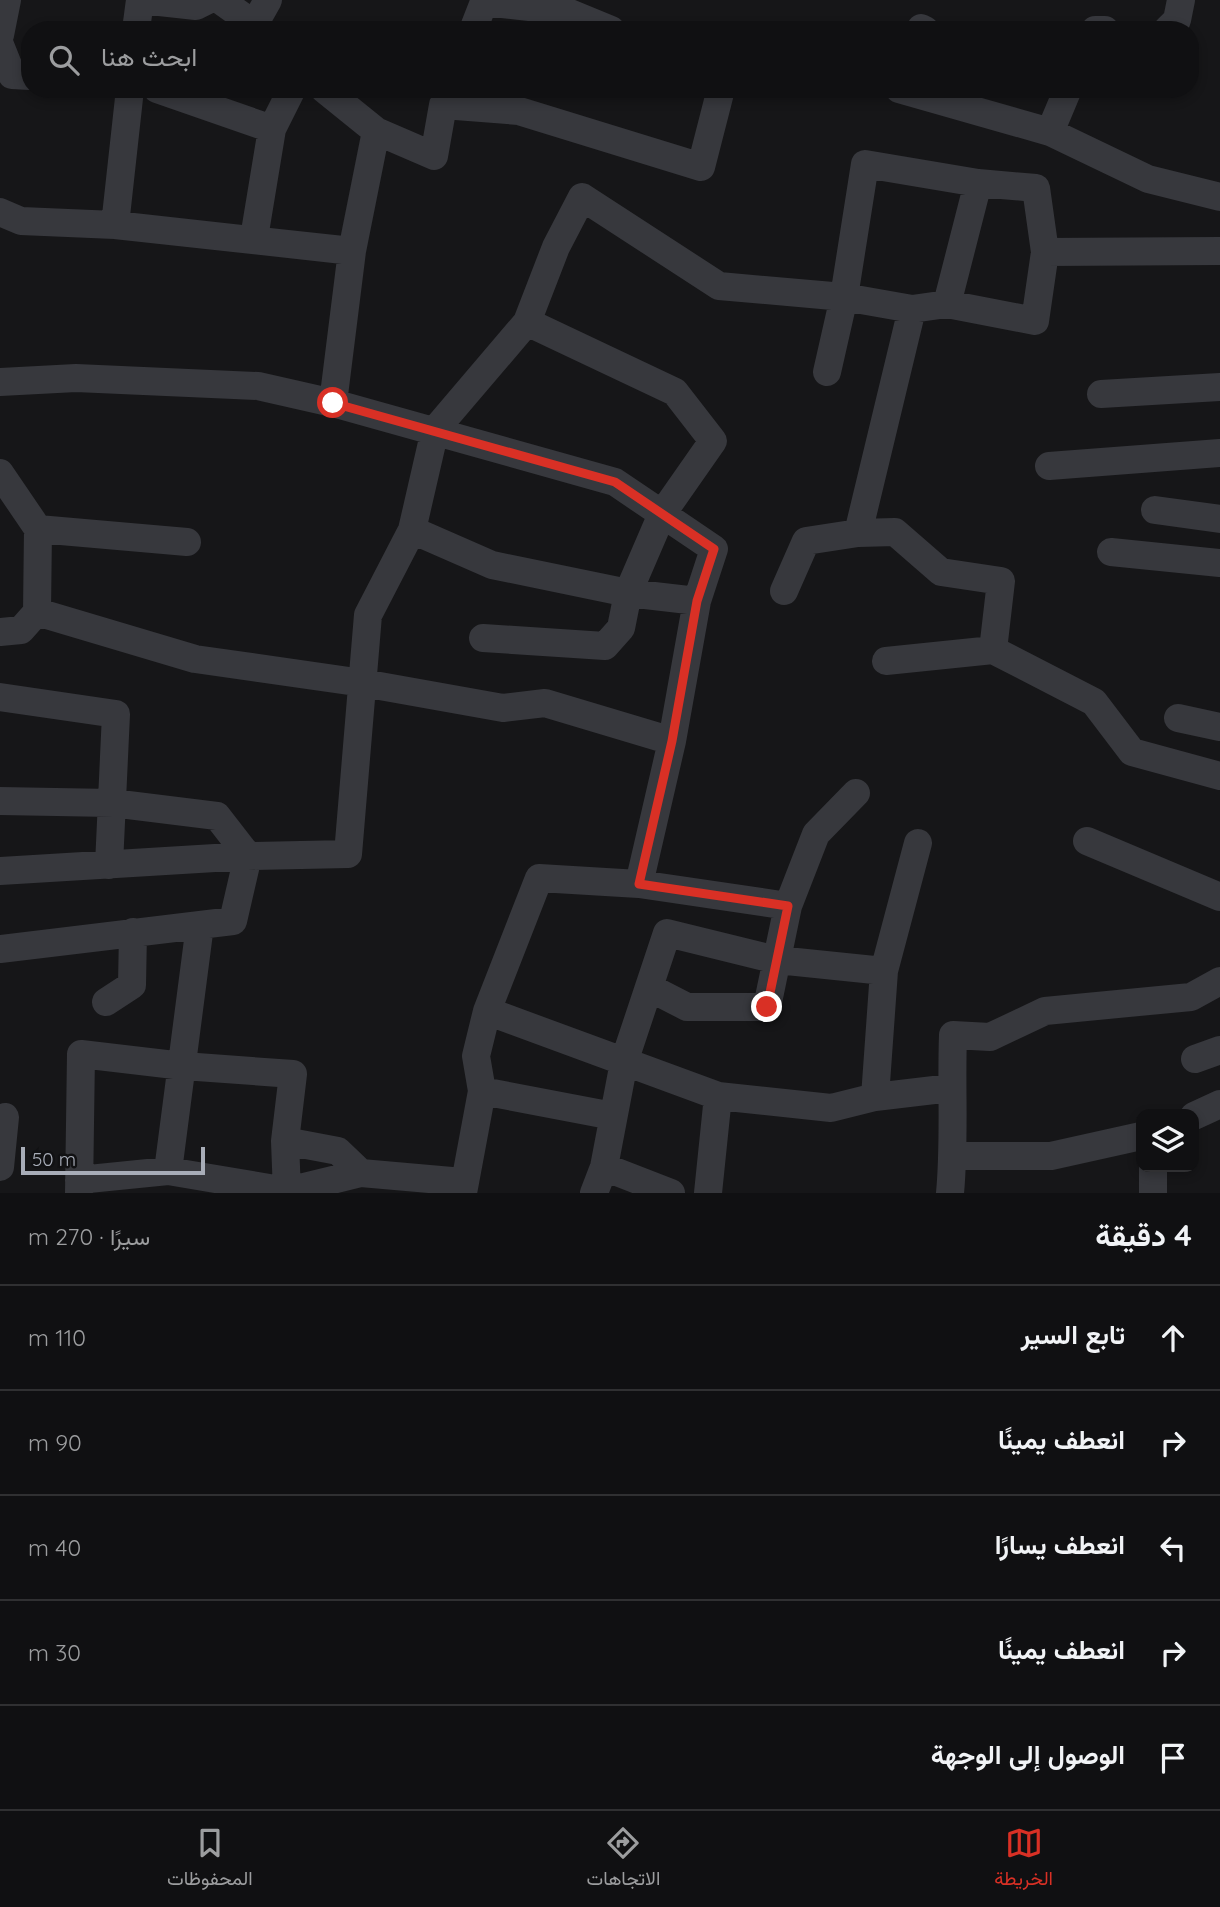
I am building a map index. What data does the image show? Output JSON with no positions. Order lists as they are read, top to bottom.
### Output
{
  "scale_bar": "50 m",
  "page": {
    "search": "ابحث هنا",
    "scale": "50 m",
    "heading": ["4 دقيقة", "سيرًا · 270 m"],
    "list": [
      ["تابع السير", "110 m"],
      ["انعطف يمينًا", "90 m"],
      ["انعطف يسارًا", "40 m"],
      ["انعطف يمينًا", "30 m"],
      "الوصول إلى الوجهة"
    ],
    "nav": ["الخريطة", "الاتجاهات", "المحفوظات"]
  }
}
